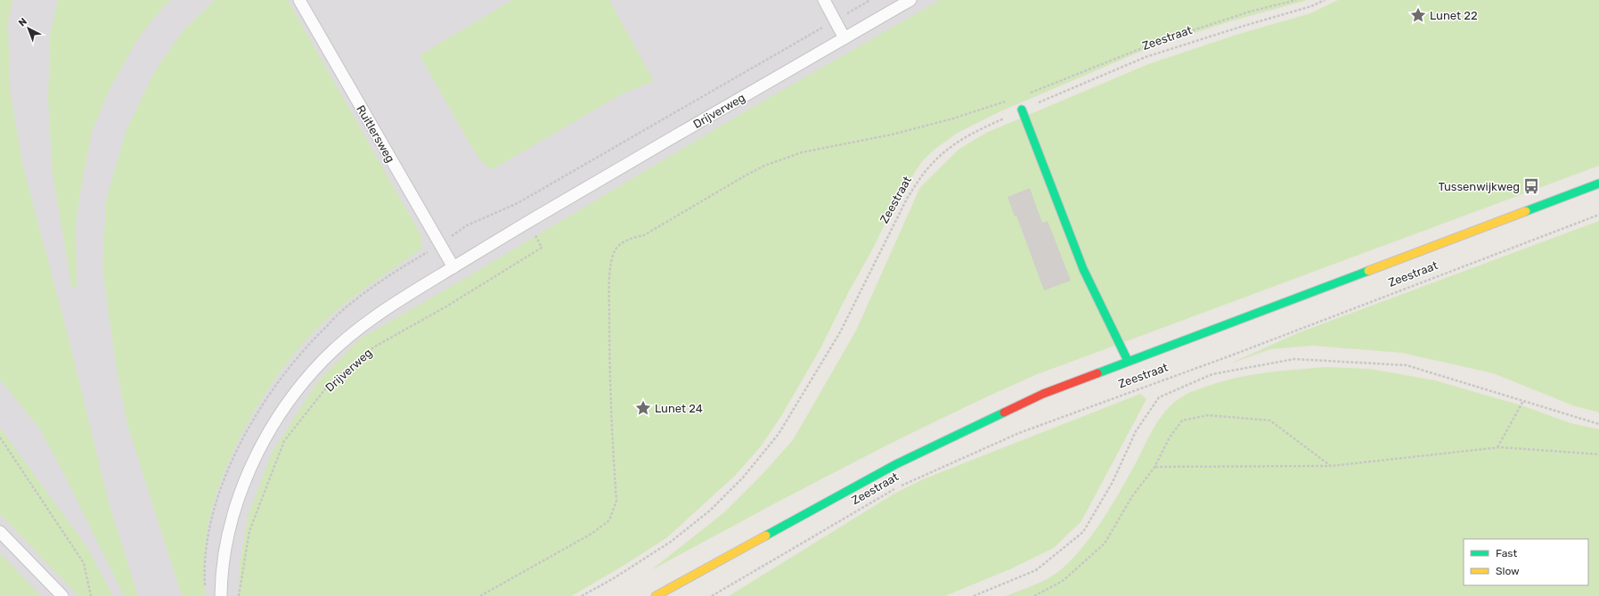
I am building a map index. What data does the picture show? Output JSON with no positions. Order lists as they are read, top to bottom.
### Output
{
  "streets": {
    "main road": ["Zeestraat"],
    "lane": ["Drijverweg", "Ruitlersweg"]
  },
  "crossings": [
    ["Drijverweg", "Ruitlersweg"]
  ],
  "places": {
    "place": ["Lunet 22", "Lunet 24"],
    "bus stop": ["Tussenwijkweg"]
  },
  "legend": ["Fast", "Slow"],
  "north": "top left"
}
